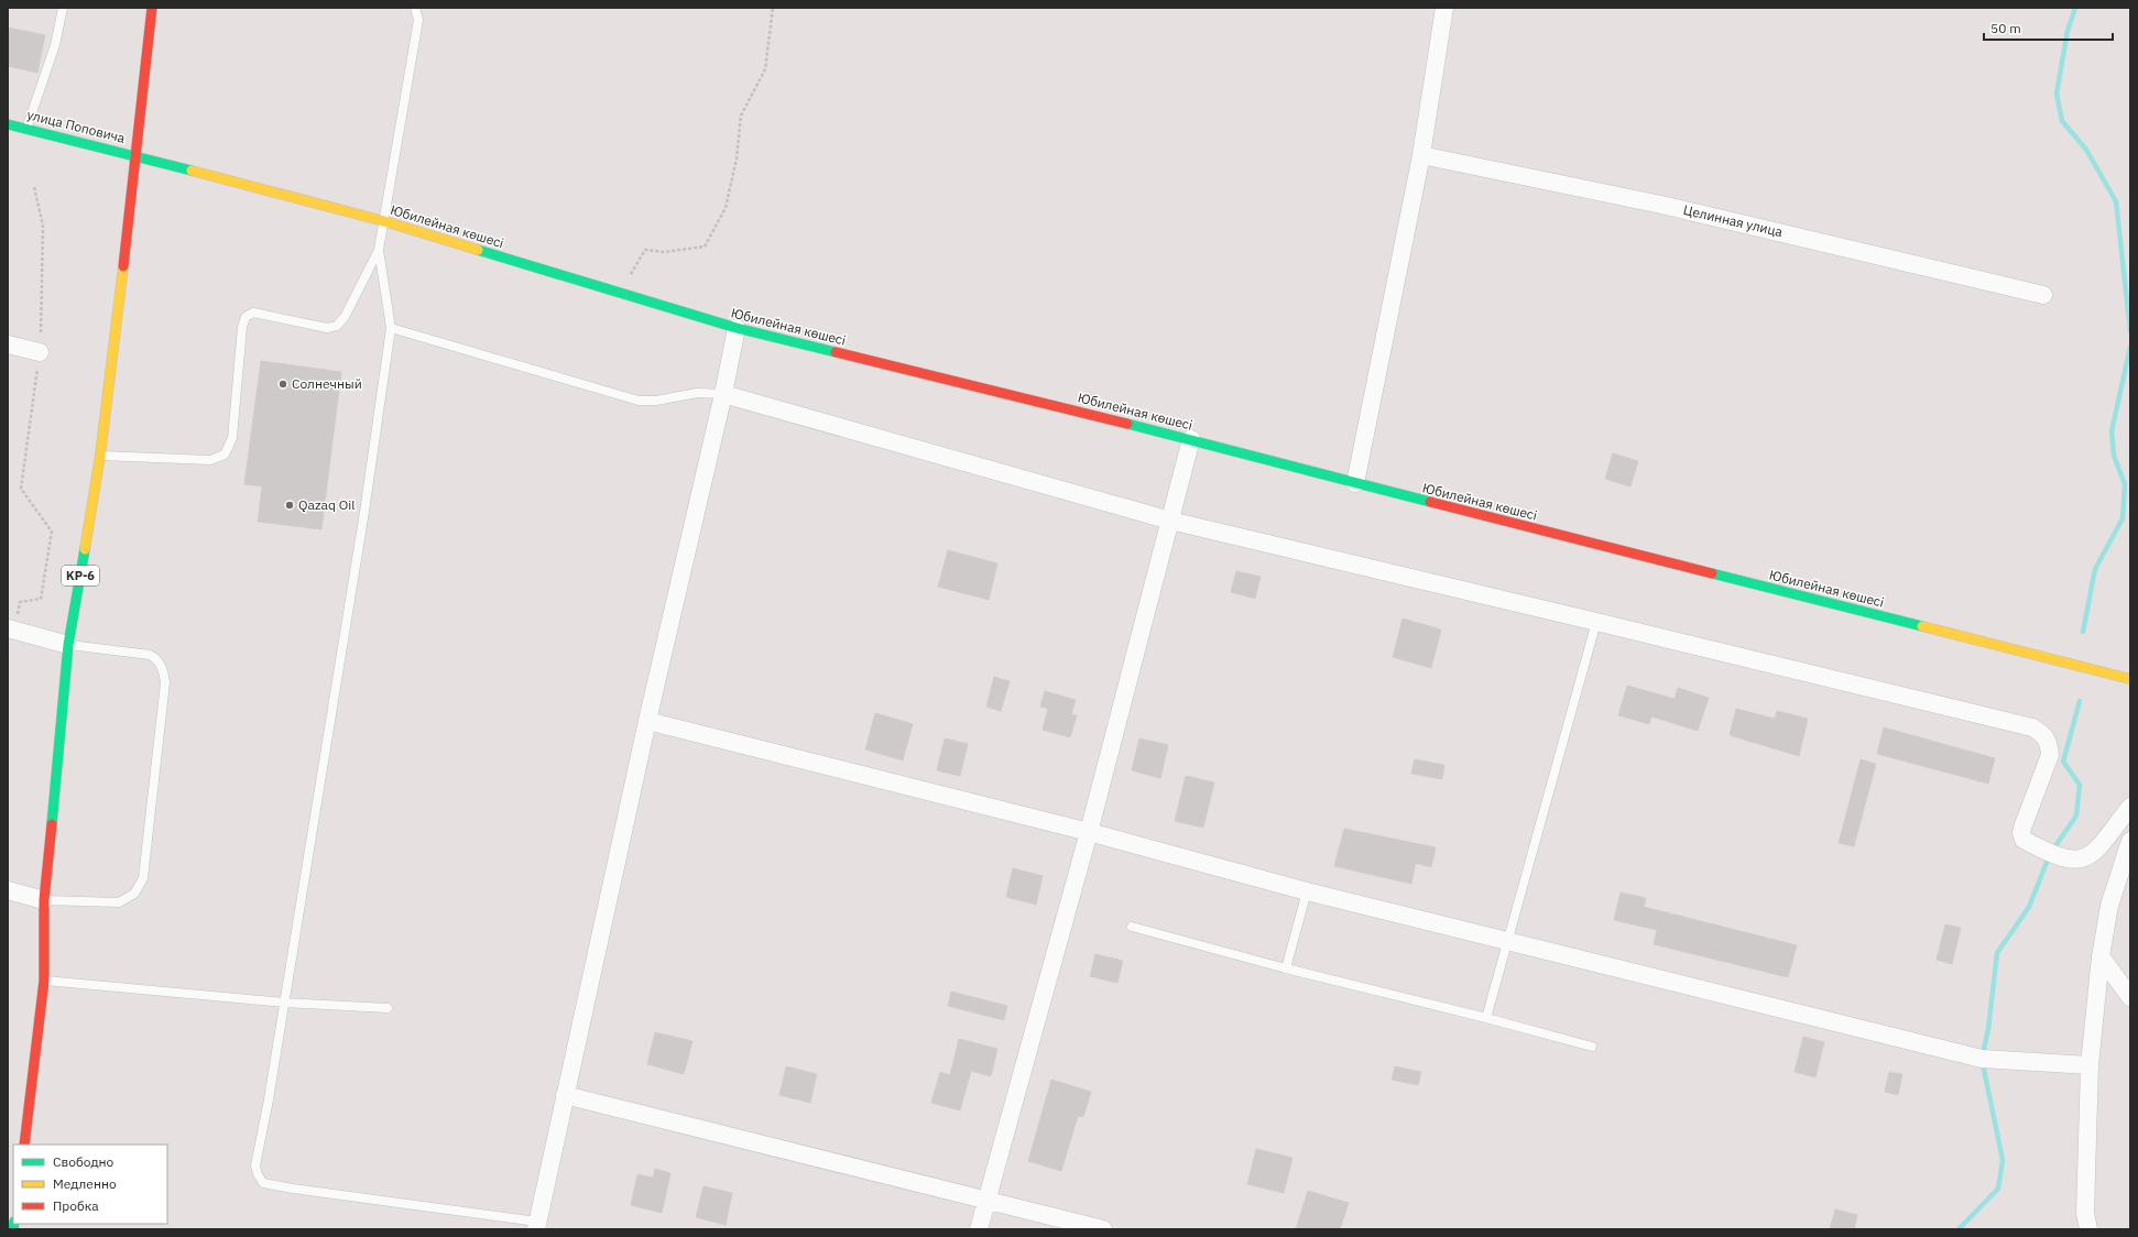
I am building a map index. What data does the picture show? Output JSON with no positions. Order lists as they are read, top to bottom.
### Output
{
  "streets": {
    "main road": ["улица Поповича", "Юбилейная көшесі", "KP-6"],
    "street": ["Целинная улица"]
  },
  "crossings": [
    ["улица Поповича", "Юбилейная көшесі"],
    ["улица Поповича", "KP-6"],
    ["Юбилейная көшесі", "KP-6"]
  ],
  "places": ["Солнечный", "Qazaq Oil"],
  "legend": ["Свободно", "Медленно", "Пробка"],
  "scale_bar": "50 m"
}
